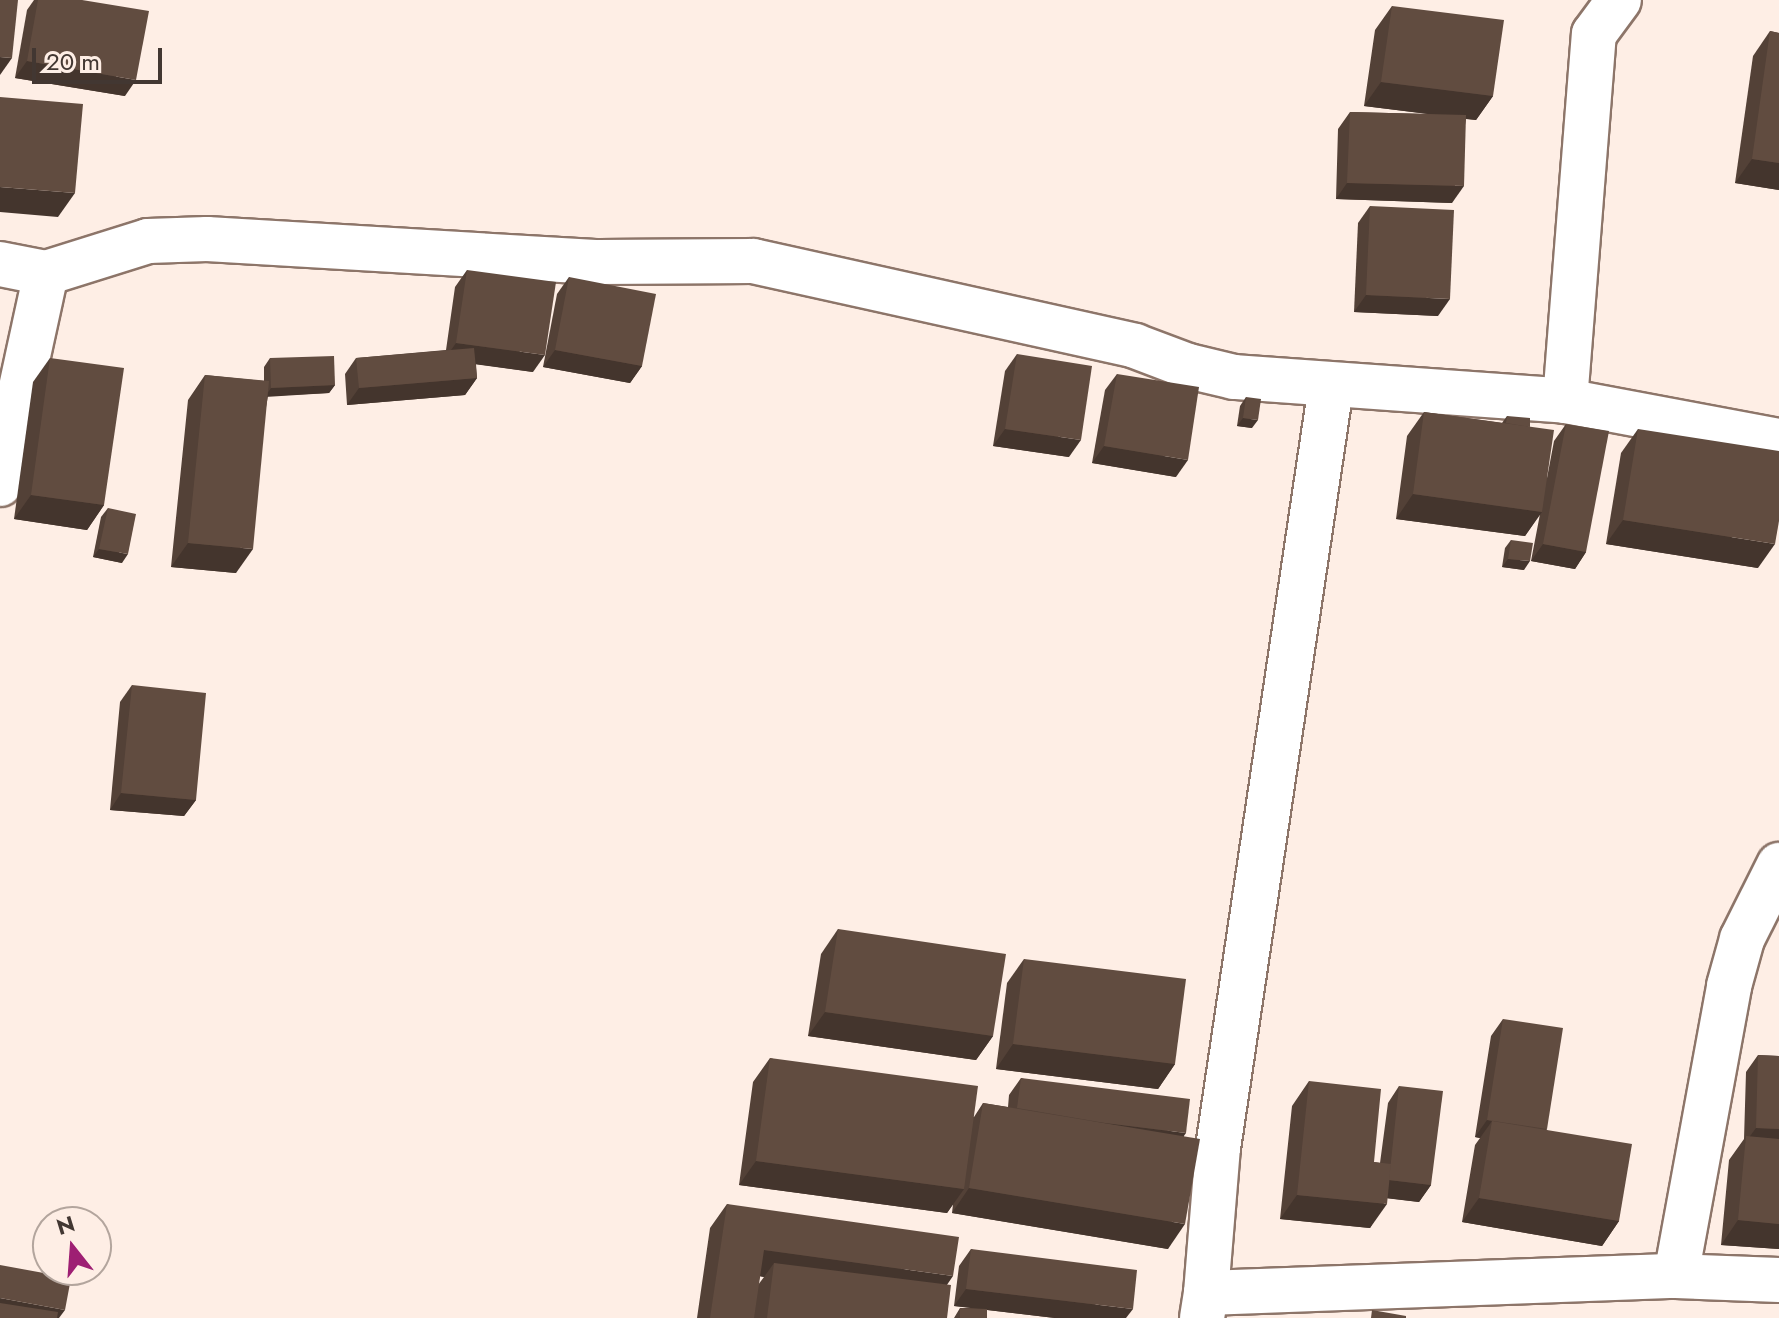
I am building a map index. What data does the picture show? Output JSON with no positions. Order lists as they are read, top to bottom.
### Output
{
  "scale_bar": "20 m",
  "north": "top"
}
